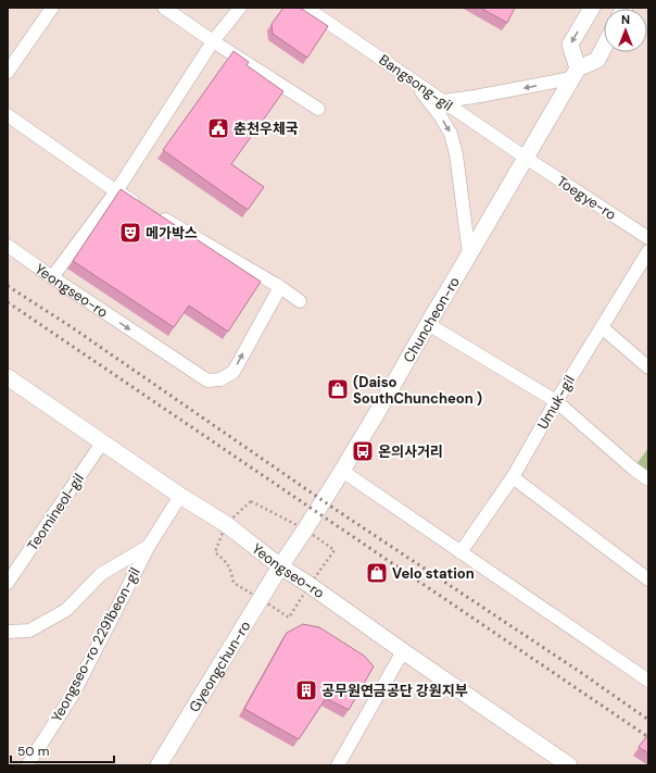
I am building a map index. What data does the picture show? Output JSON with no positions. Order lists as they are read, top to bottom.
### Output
{
  "streets": {
    "street": [
      "Bangsong-gil",
      "Toegye-ro",
      "Yeongseo-ro",
      "Chuncheon-ro",
      "Umuk-gil",
      "Teomineol-gil",
      "Yeongseo-ro 2291beon-gil",
      "Gyeongchun-ro"
    ]
  },
  "crossings": [
    ["Bangsong-gil", "Toegye-ro"],
    ["Bangsong-gil", "Chuncheon-ro"],
    ["Toegye-ro", "Chuncheon-ro"],
    ["Yeongseo-ro", "Chuncheon-ro"],
    ["Yeongseo-ro", "Teomineol-gil"],
    ["Yeongseo-ro", "Yeongseo-ro 2291beon-gil"],
    ["Yeongseo-ro", "Gyeongchun-ro"],
    ["Chuncheon-ro", "Gyeongchun-ro"]
  ],
  "places": {
    "public building": ["춘천우체국"],
    "theatre": ["메가박스"],
    "shop": ["(Daiso SouthChuncheon )", "Velo station"],
    "bus stop": ["온의사거리"],
    "building": ["공무원연금공단 강원지부"]
  },
  "scale_bar": "50 m",
  "north": "top"
}
